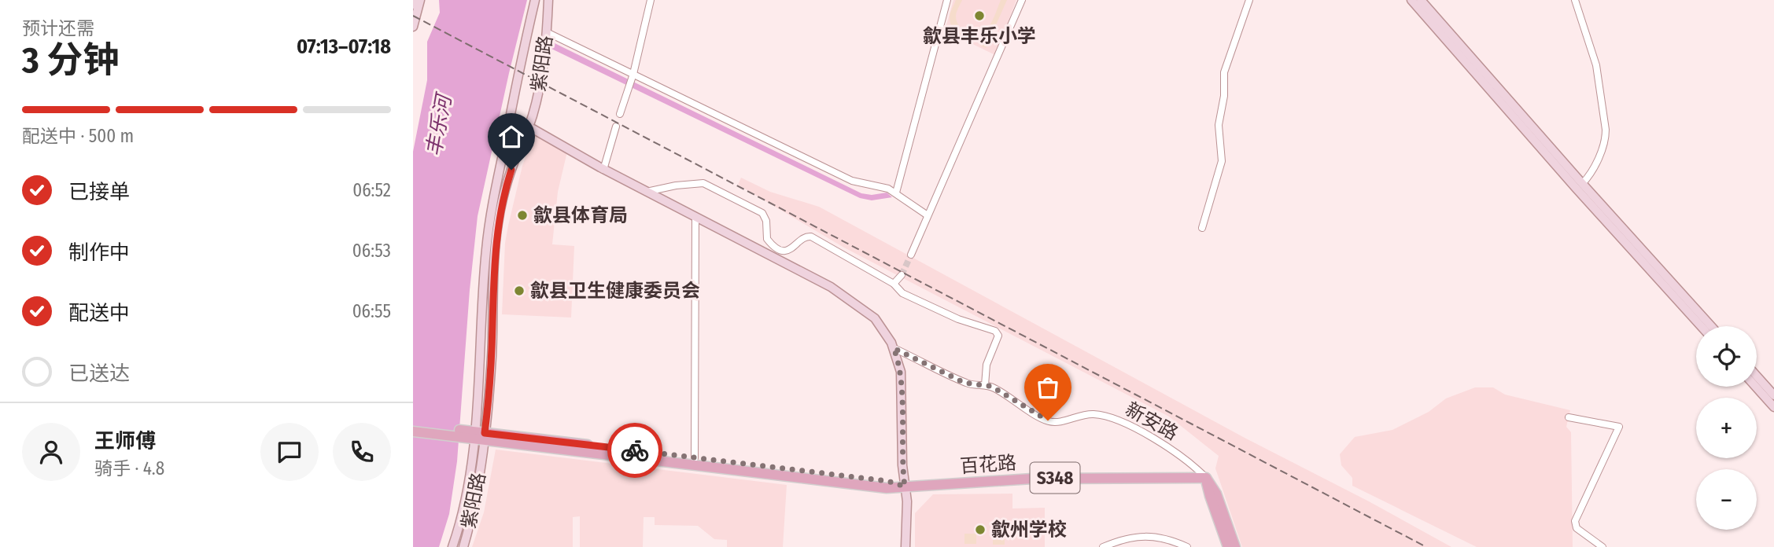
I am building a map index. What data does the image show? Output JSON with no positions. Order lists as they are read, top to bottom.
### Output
{
  "streets": {
    "main road": [
      "紫阳路",
      "新安路",
      "百花路",
      "S348"
    ]
  },
  "crossings": [
    ["紫阳路", "百花路"],
    ["紫阳路", "S348"],
    ["新安路", "百花路"],
    ["百花路", "S348"]
  ],
  "water": ["丰乐河"],
  "places": [
    "歙县丰乐小学",
    "歙县体育局",
    "歙县卫生健康委员会",
    "歙州学校"
  ],
  "page": {
    "heading": ["3 分钟", "预计还需", "07:13–07:18"],
    "panel": ["王师傅", "骑手 · 4.8"],
    "bar": "配送中 · 500 m",
    "list": [
      ["已接单", "06:52"],
      ["制作中", "06:53"],
      ["配送中", "06:55"],
      "已送达"
    ],
    "map_buttons": ["+", "−"]
  }
}
